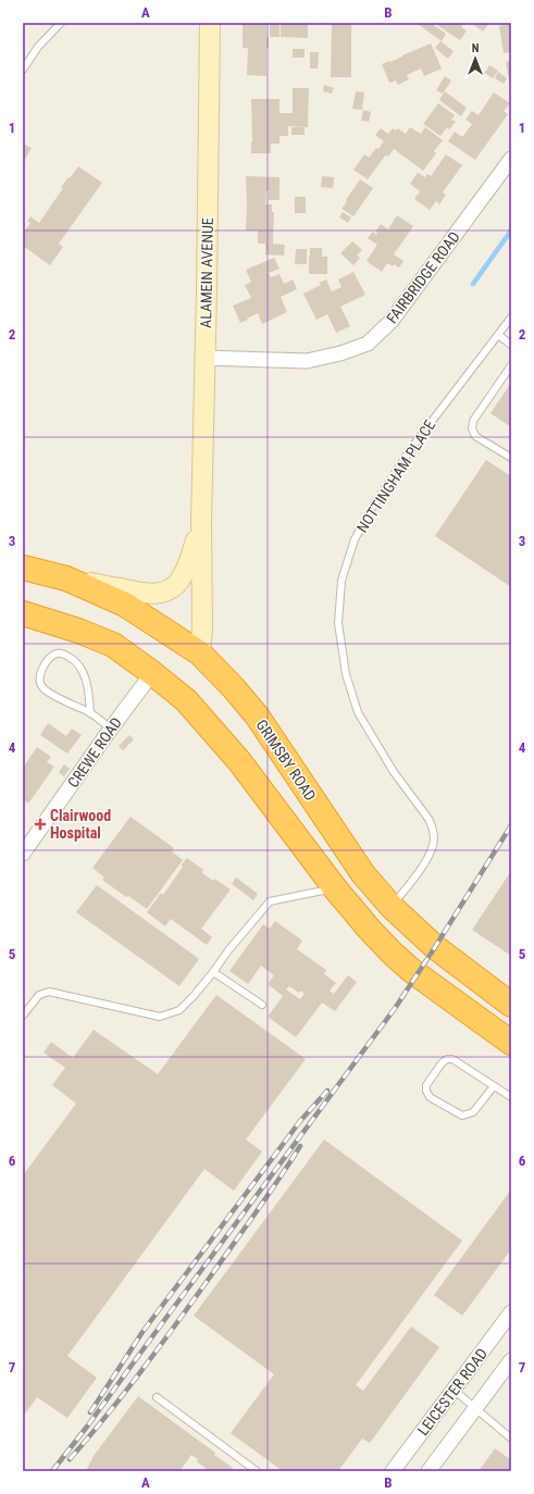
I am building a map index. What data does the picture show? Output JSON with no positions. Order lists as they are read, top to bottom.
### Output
{
  "streets": {
    "highway": ["GRIMSBY ROAD"],
    "street": [
      "ALAMEIN AVENUE",
      "FAIRBRIDGE ROAD",
      "CREWE ROAD",
      "LEICESTER ROAD"
    ],
    "lane": ["NOTTINGHAM PLACE"]
  },
  "crossings": [
    ["ALAMEIN AVENUE", "FAIRBRIDGE ROAD"],
    ["ALAMEIN AVENUE", "GRIMSBY ROAD"],
    ["NOTTINGHAM PLACE", "GRIMSBY ROAD"]
  ],
  "places": {
    "health": ["Clairwood Hospital"]
  },
  "north": "top",
  "grid": {
    "columns": ["A", "B"],
    "rows": [
      "1",
      "2",
      "3",
      "4",
      "5",
      "6",
      "7"
    ]
  }
}
